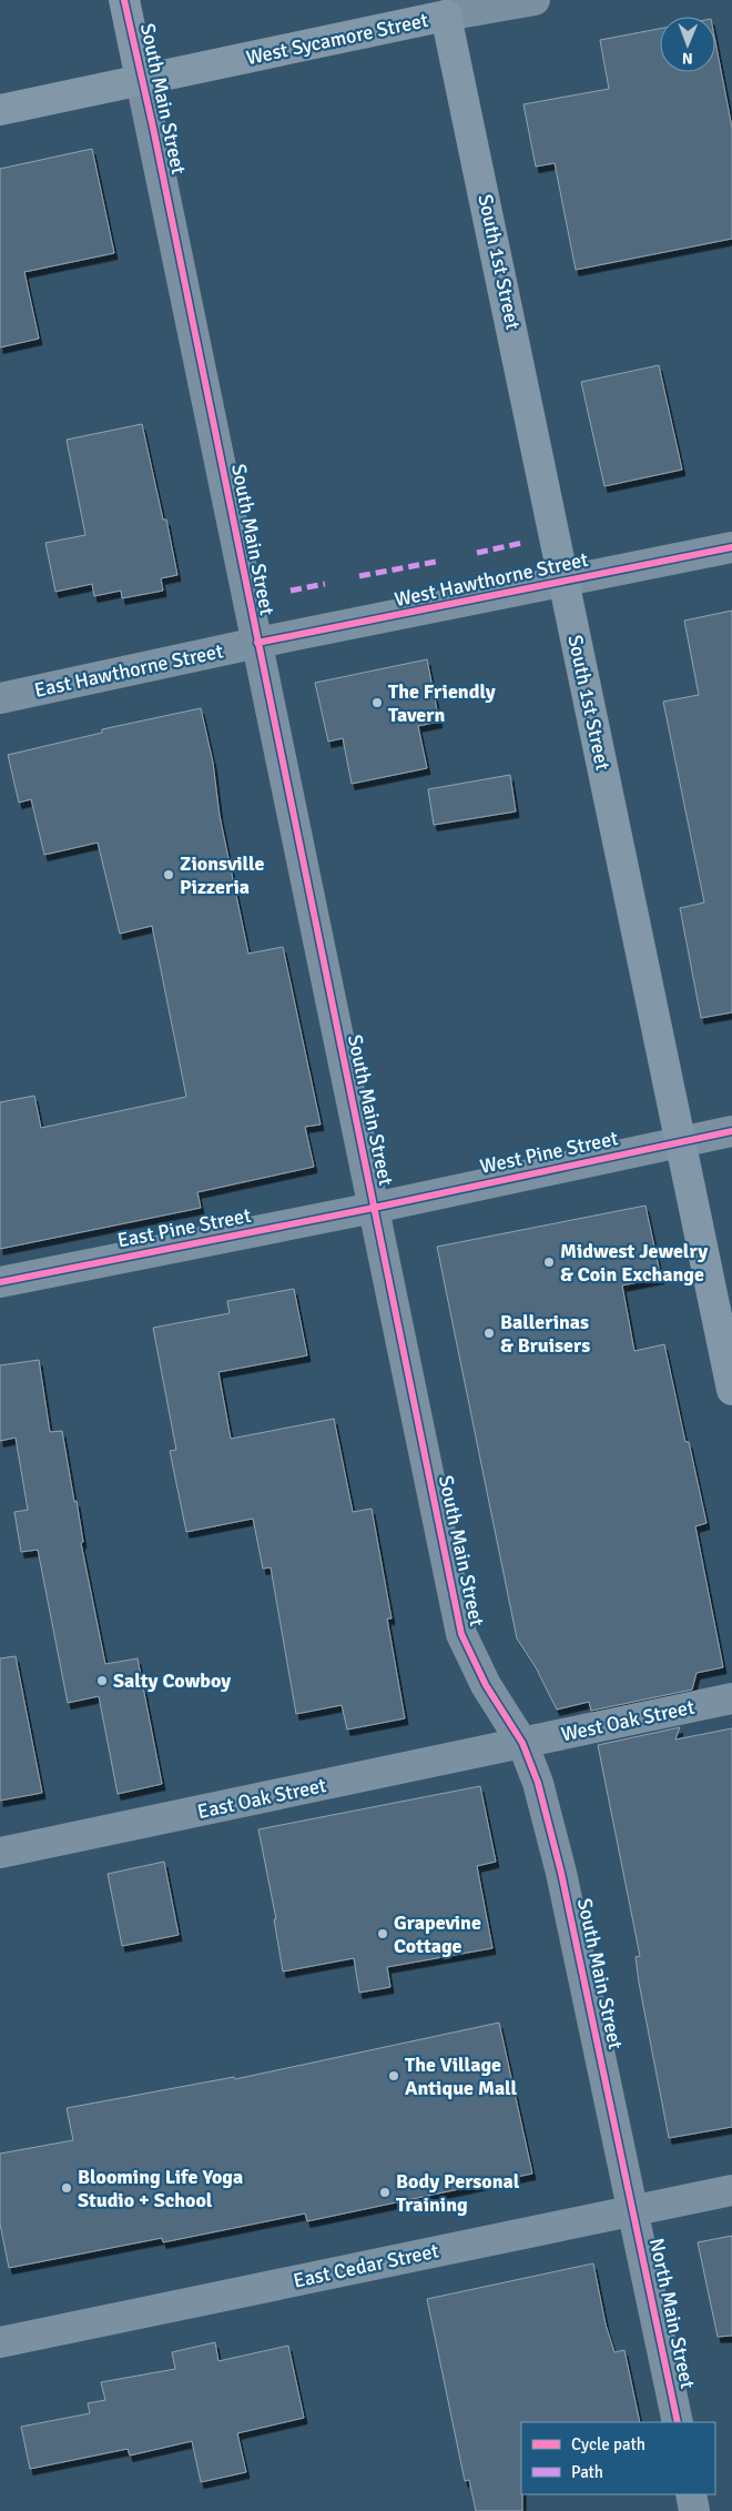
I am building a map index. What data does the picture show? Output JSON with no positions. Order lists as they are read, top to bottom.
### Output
{
  "streets": {
    "main road": ["West Sycamore Street", "South Main Street", "South 1st Street"],
    "street": [
      "West Hawthorne Street",
      "East Hawthorne Street",
      "West Pine Street",
      "East Pine Street",
      "West Oak Street",
      "East Oak Street",
      "East Cedar Street",
      "North Main Street"
    ]
  },
  "crossings": [
    ["West Sycamore Street", "South Main Street"],
    ["West Sycamore Street", "South 1st Street"],
    ["South Main Street", "West Hawthorne Street"],
    ["South Main Street", "East Hawthorne Street"],
    ["South Main Street", "West Pine Street"],
    ["South Main Street", "East Pine Street"],
    ["South Main Street", "West Oak Street"],
    ["South Main Street", "East Oak Street"],
    ["South Main Street", "East Cedar Street"],
    ["South Main Street", "North Main Street"],
    ["South 1st Street", "West Hawthorne Street"],
    ["South 1st Street", "West Pine Street"],
    ["West Hawthorne Street", "East Hawthorne Street"],
    ["West Pine Street", "East Pine Street"],
    ["West Oak Street", "East Oak Street"],
    ["East Cedar Street", "North Main Street"]
  ],
  "places": [
    "The Friendly Tavern",
    "Zionsville Pizzeria",
    "Midwest Jewelry & Coin Exchange",
    "Ballerinas & Bruisers",
    "Salty Cowboy",
    "Grapevine Cottage",
    "The Village Antique Mall",
    "Blooming Life Yoga Studio + School",
    "Body Personal Training"
  ],
  "legend": ["Cycle path", "Path"],
  "north": "bottom"
}
